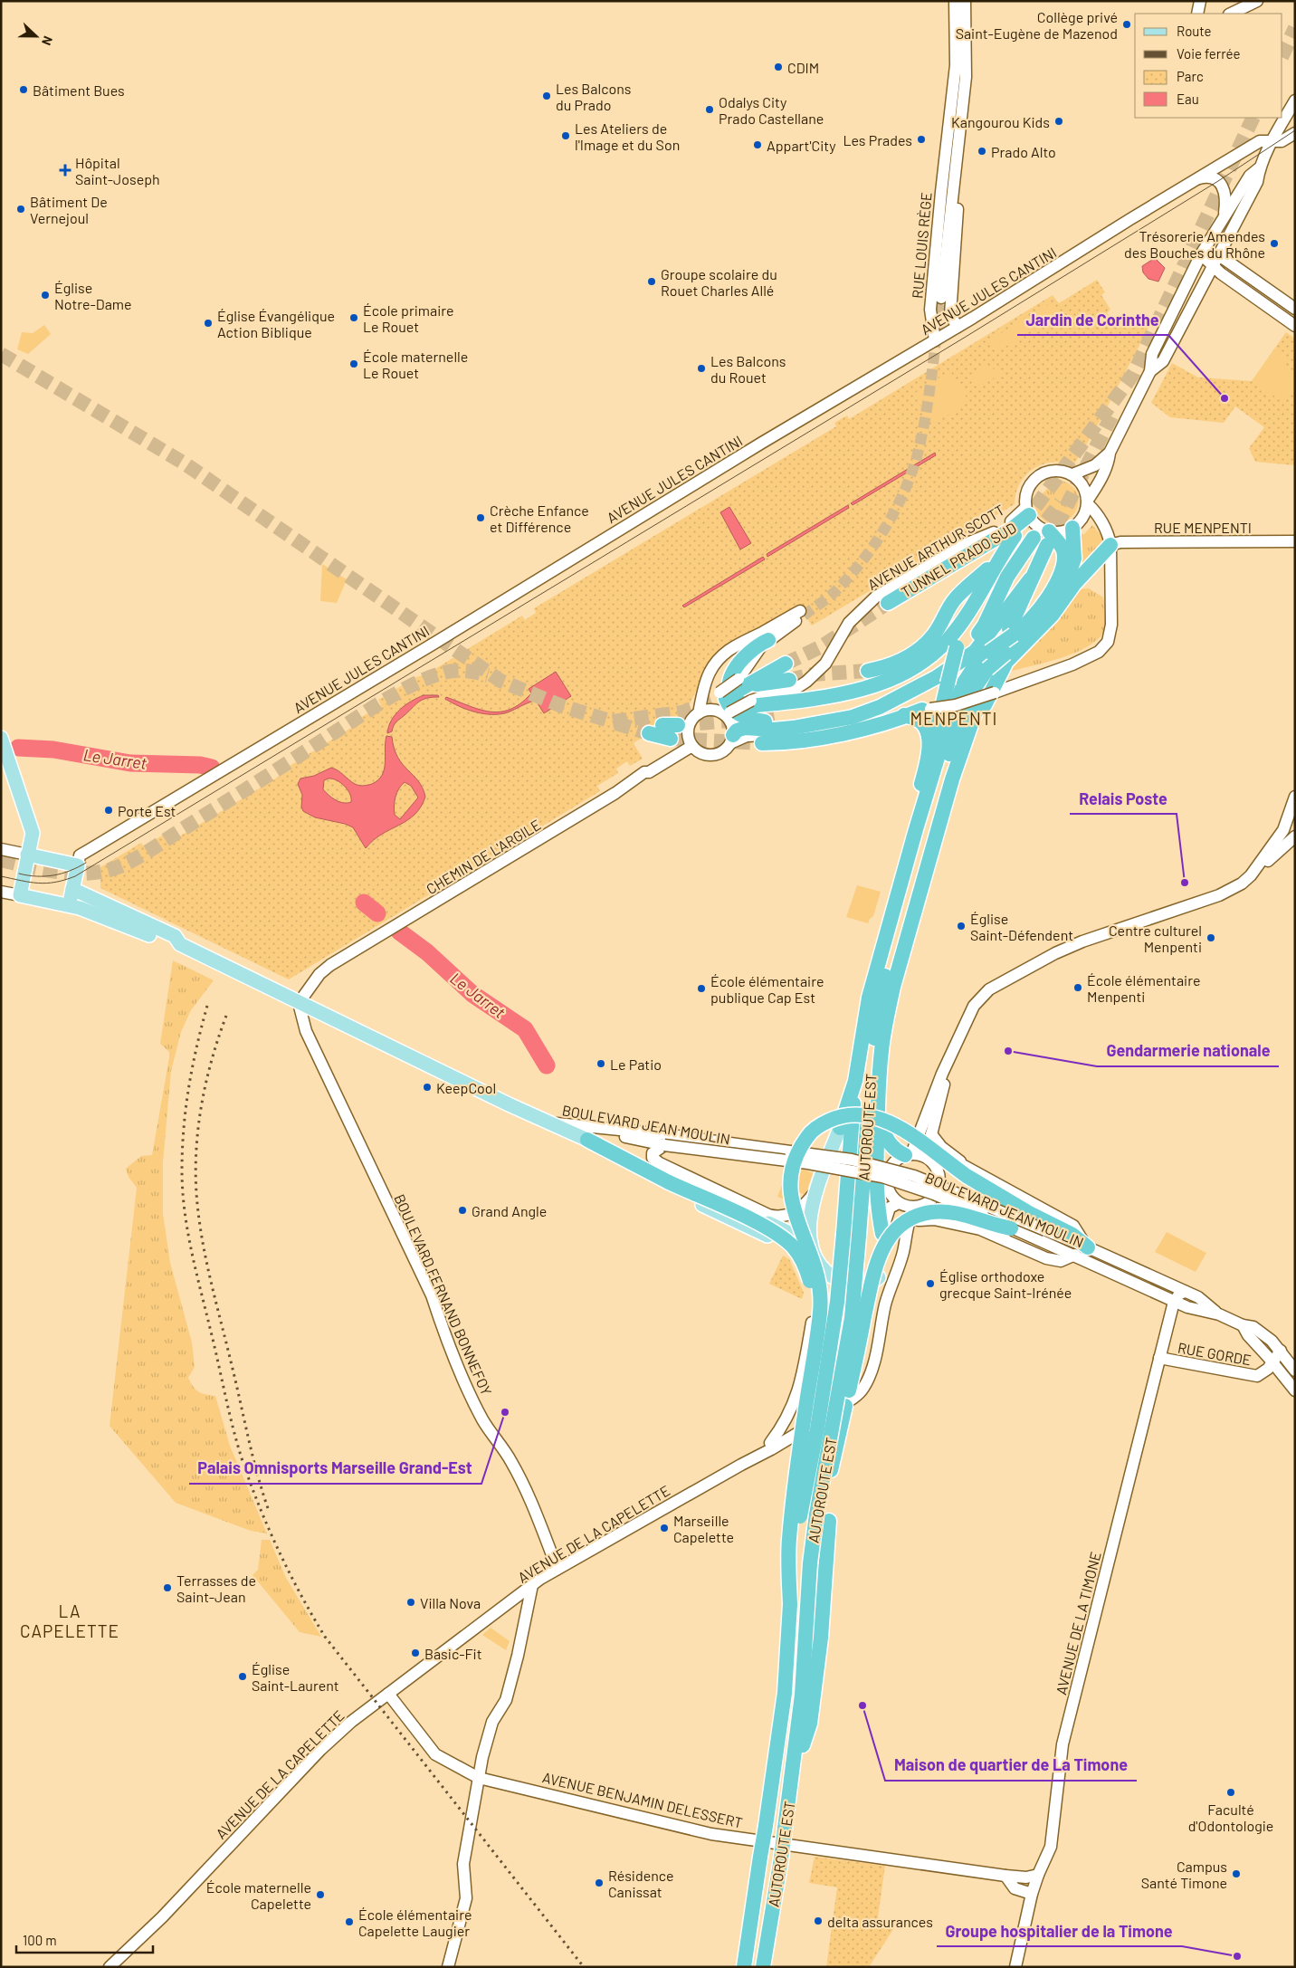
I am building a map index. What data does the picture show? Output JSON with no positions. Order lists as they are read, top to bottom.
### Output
{
  "streets": {
    "highway": ["TUNNEL PRADO SUD", "AUTOROUTE EST"],
    "street": [
      "RUE LOUIS RÈGE",
      "AVENUE JULES CANTINI",
      "RUE MENPENTI",
      "AVENUE ARTHUR SCOTT",
      "CHEMIN DE L'ARGILE",
      "BOULEVARD JEAN MOULIN",
      "BOULEVARD FERNAND BONNEFOY",
      "RUE GORDE",
      "AVENUE DE LA CAPELETTE",
      "AVENUE DE LA TIMONE",
      "AVENUE BENJAMIN DELESSERT"
    ]
  },
  "crossings": [
    ["RUE LOUIS RÈGE", "AVENUE JULES CANTINI"],
    ["AVENUE ARTHUR SCOTT", "TUNNEL PRADO SUD"],
    ["CHEMIN DE L'ARGILE", "BOULEVARD FERNAND BONNEFOY"],
    ["BOULEVARD JEAN MOULIN", "RUE GORDE"],
    ["BOULEVARD JEAN MOULIN", "AVENUE DE LA TIMONE"],
    ["BOULEVARD FERNAND BONNEFOY", "AVENUE DE LA CAPELETTE"],
    ["RUE GORDE", "AVENUE DE LA TIMONE"],
    ["AVENUE DE LA CAPELETTE", "AVENUE BENJAMIN DELESSERT"],
    ["AVENUE DE LA TIMONE", "AVENUE BENJAMIN DELESSERT"]
  ],
  "districts": ["MENPENTI", "LA CAPELETTE"],
  "water": ["Le Jarret"],
  "places": {
    "other": [
      "Collège privé Saint-Eugène de Mazenod",
      "CDIM",
      "Bâtiment Bues",
      "Les Balcons du Prado",
      "Odalys City Prado Castellane",
      "Kangourou Kids",
      "Les Ateliers de l'Image et du Son",
      "Les Prades",
      "Appart'City",
      "Prado Alto",
      "Bâtiment De Vernejoul",
      "Trésorerie Amendes des Bouches du Rhône",
      "Groupe scolaire du Rouet Charles Allé",
      "Église Notre-Dame",
      "École primaire Le Rouet",
      "Église Évangélique Action Biblique",
      "École maternelle Le Rouet",
      "Les Balcons du Rouet",
      "Jardin de Corinthe",
      "Crèche Enfance et Différence",
      "Porte Est",
      "Relais Poste",
      "Église Saint-Défendent",
      "Centre culturel Menpenti",
      "École élémentaire Menpenti",
      "École élémentaire publique Cap Est",
      "Gendarmerie nationale",
      "Le Patio",
      "KeepCool",
      "Grand Angle",
      "Église orthodoxe grecque Saint-Irénée",
      "Palais Omnisports Marseille Grand-Est",
      "Marseille Capelette",
      "Terrasses de Saint-Jean",
      "Villa Nova",
      "Basic-Fit",
      "Église Saint-Laurent",
      "Maison de quartier de La Timone",
      "Faculté d'Odontologie",
      "Campus Santé Timone",
      "Résidence Canissat",
      "École maternelle Capelette",
      "delta assurances",
      "École élémentaire Capelette Laugier",
      "Groupe hospitalier de la Timone"
    ],
    "health": ["Hôpital Saint-Joseph"]
  },
  "legend": [
    "Route",
    "Voie ferrée",
    "Parc",
    "Eau"
  ],
  "scale_bar": "100 m",
  "north": "right"
}
